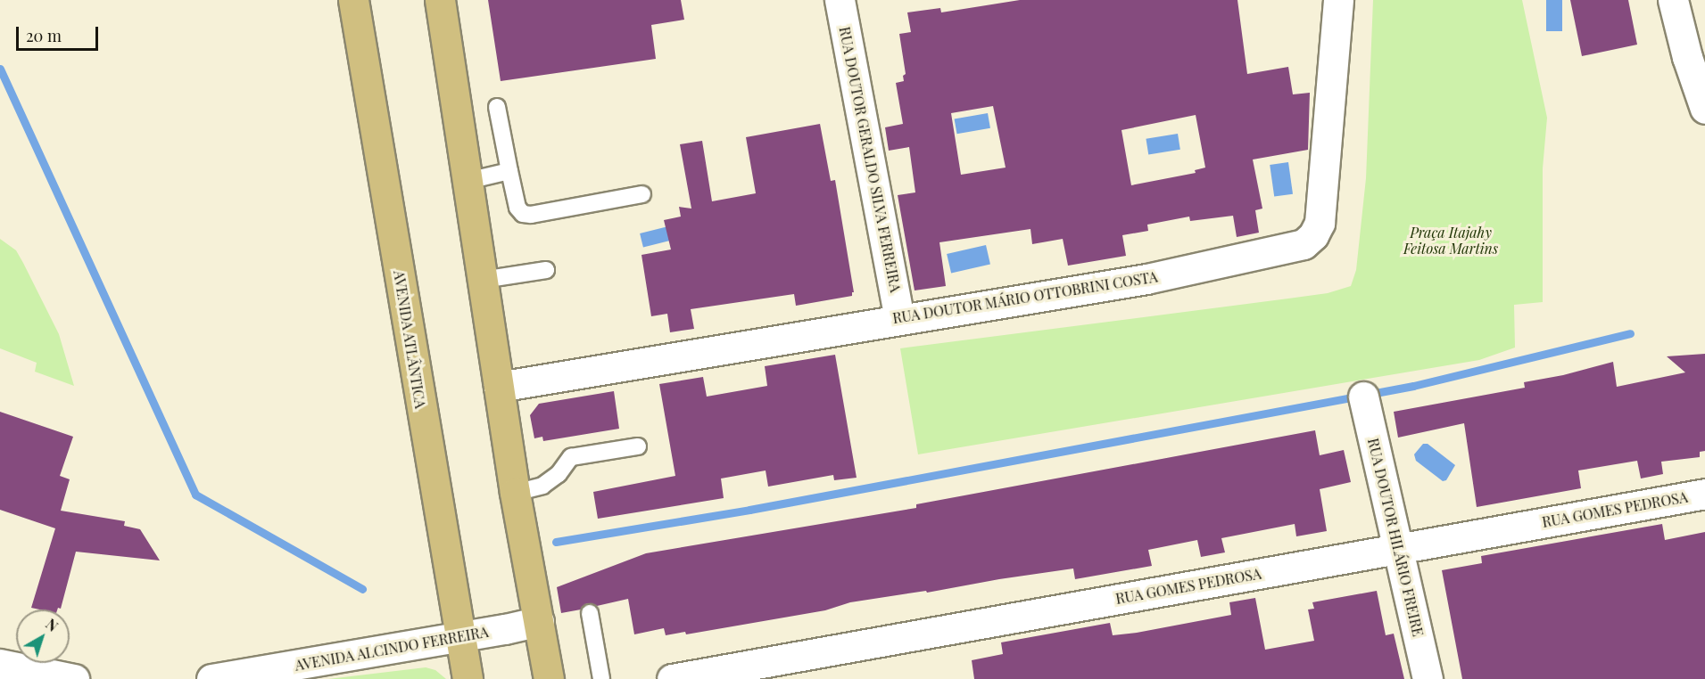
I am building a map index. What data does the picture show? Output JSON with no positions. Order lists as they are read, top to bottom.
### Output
{
  "streets": {
    "main road": ["AVENIDA ATLÂNTICA"],
    "street": [
      "RUA DOUTOR GERALDO SILVA FERREIRA",
      "RUA DOUTOR MÁRIO OTTOBRINI COSTA",
      "RUA GOMES PEDROSA",
      "RUA DOUTOR HILÁRIO FREIRE",
      "AVENIDA ALCINDO FERREIRA"
    ]
  },
  "crossings": [
    ["RUA DOUTOR GERALDO SILVA FERREIRA", "RUA DOUTOR MÁRIO OTTOBRINI COSTA"],
    ["AVENIDA ATLÂNTICA", "AVENIDA ALCINDO FERREIRA"],
    ["RUA GOMES PEDROSA", "RUA DOUTOR HILÁRIO FREIRE"]
  ],
  "parks": ["Praça Itajahy Feitosa Martins"],
  "scale_bar": "20 m",
  "north": "top right"
}
